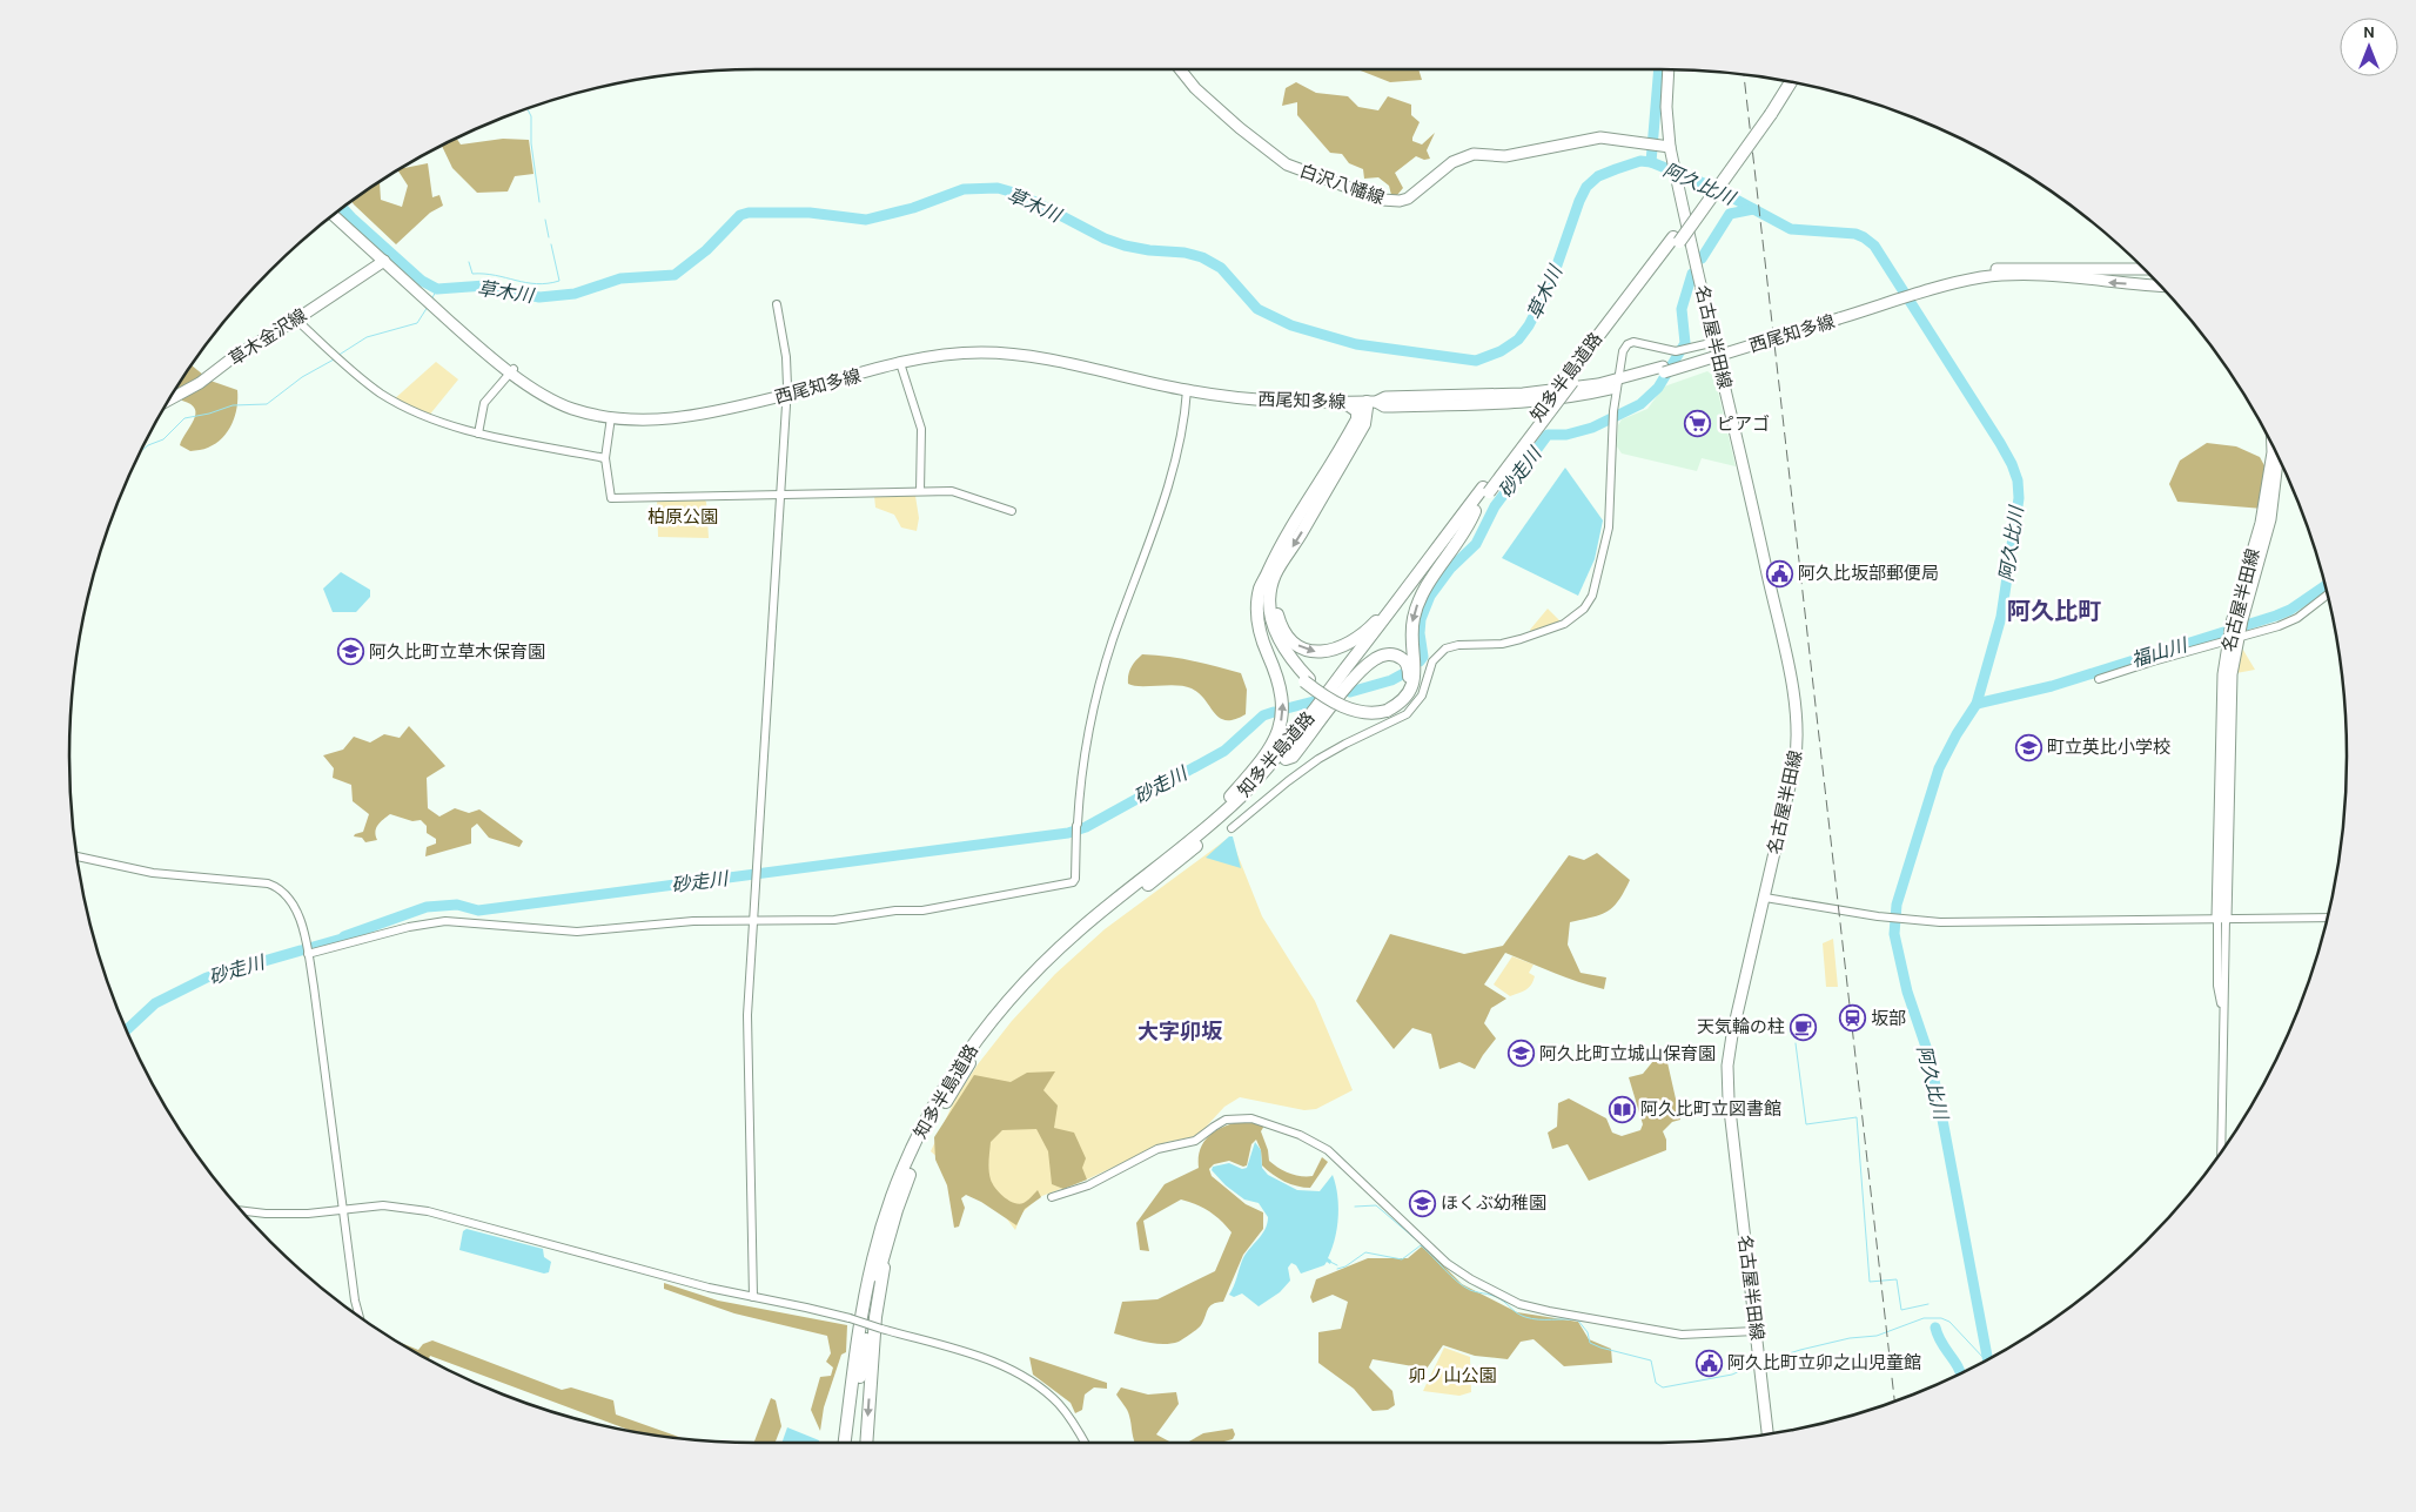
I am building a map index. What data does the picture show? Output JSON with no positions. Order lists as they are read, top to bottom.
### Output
{
  "streets": {
    "highway": ["知多半島道路"],
    "main road": [
      "白沢八幡線",
      "西尾知多線",
      "草木金沢線",
      "名古屋半田線"
    ]
  },
  "crossings": [
    ["白沢八幡線", "名古屋半田線"],
    ["西尾知多線", "草木金沢線"]
  ],
  "districts": ["阿久比町", "大字卯坂"],
  "water": [
    "阿久比川",
    "草木川",
    "砂走川",
    "福山川"
  ],
  "parks": ["柏原公園", "卯ノ山公園"],
  "places": {
    "supermarket": ["ピアゴ"],
    "public building": ["阿久比坂部郵便局", "阿久比町立卯之山児童館"],
    "school or university": [
      "阿久比町立草木保育園",
      "町立英比小学校",
      "阿久比町立城山保育園",
      "ほくぶ幼稚園"
    ],
    "station": ["坂部"],
    "cafe": ["天気輪の柱"],
    "library": ["阿久比町立図書館"]
  },
  "north": "top"
}
